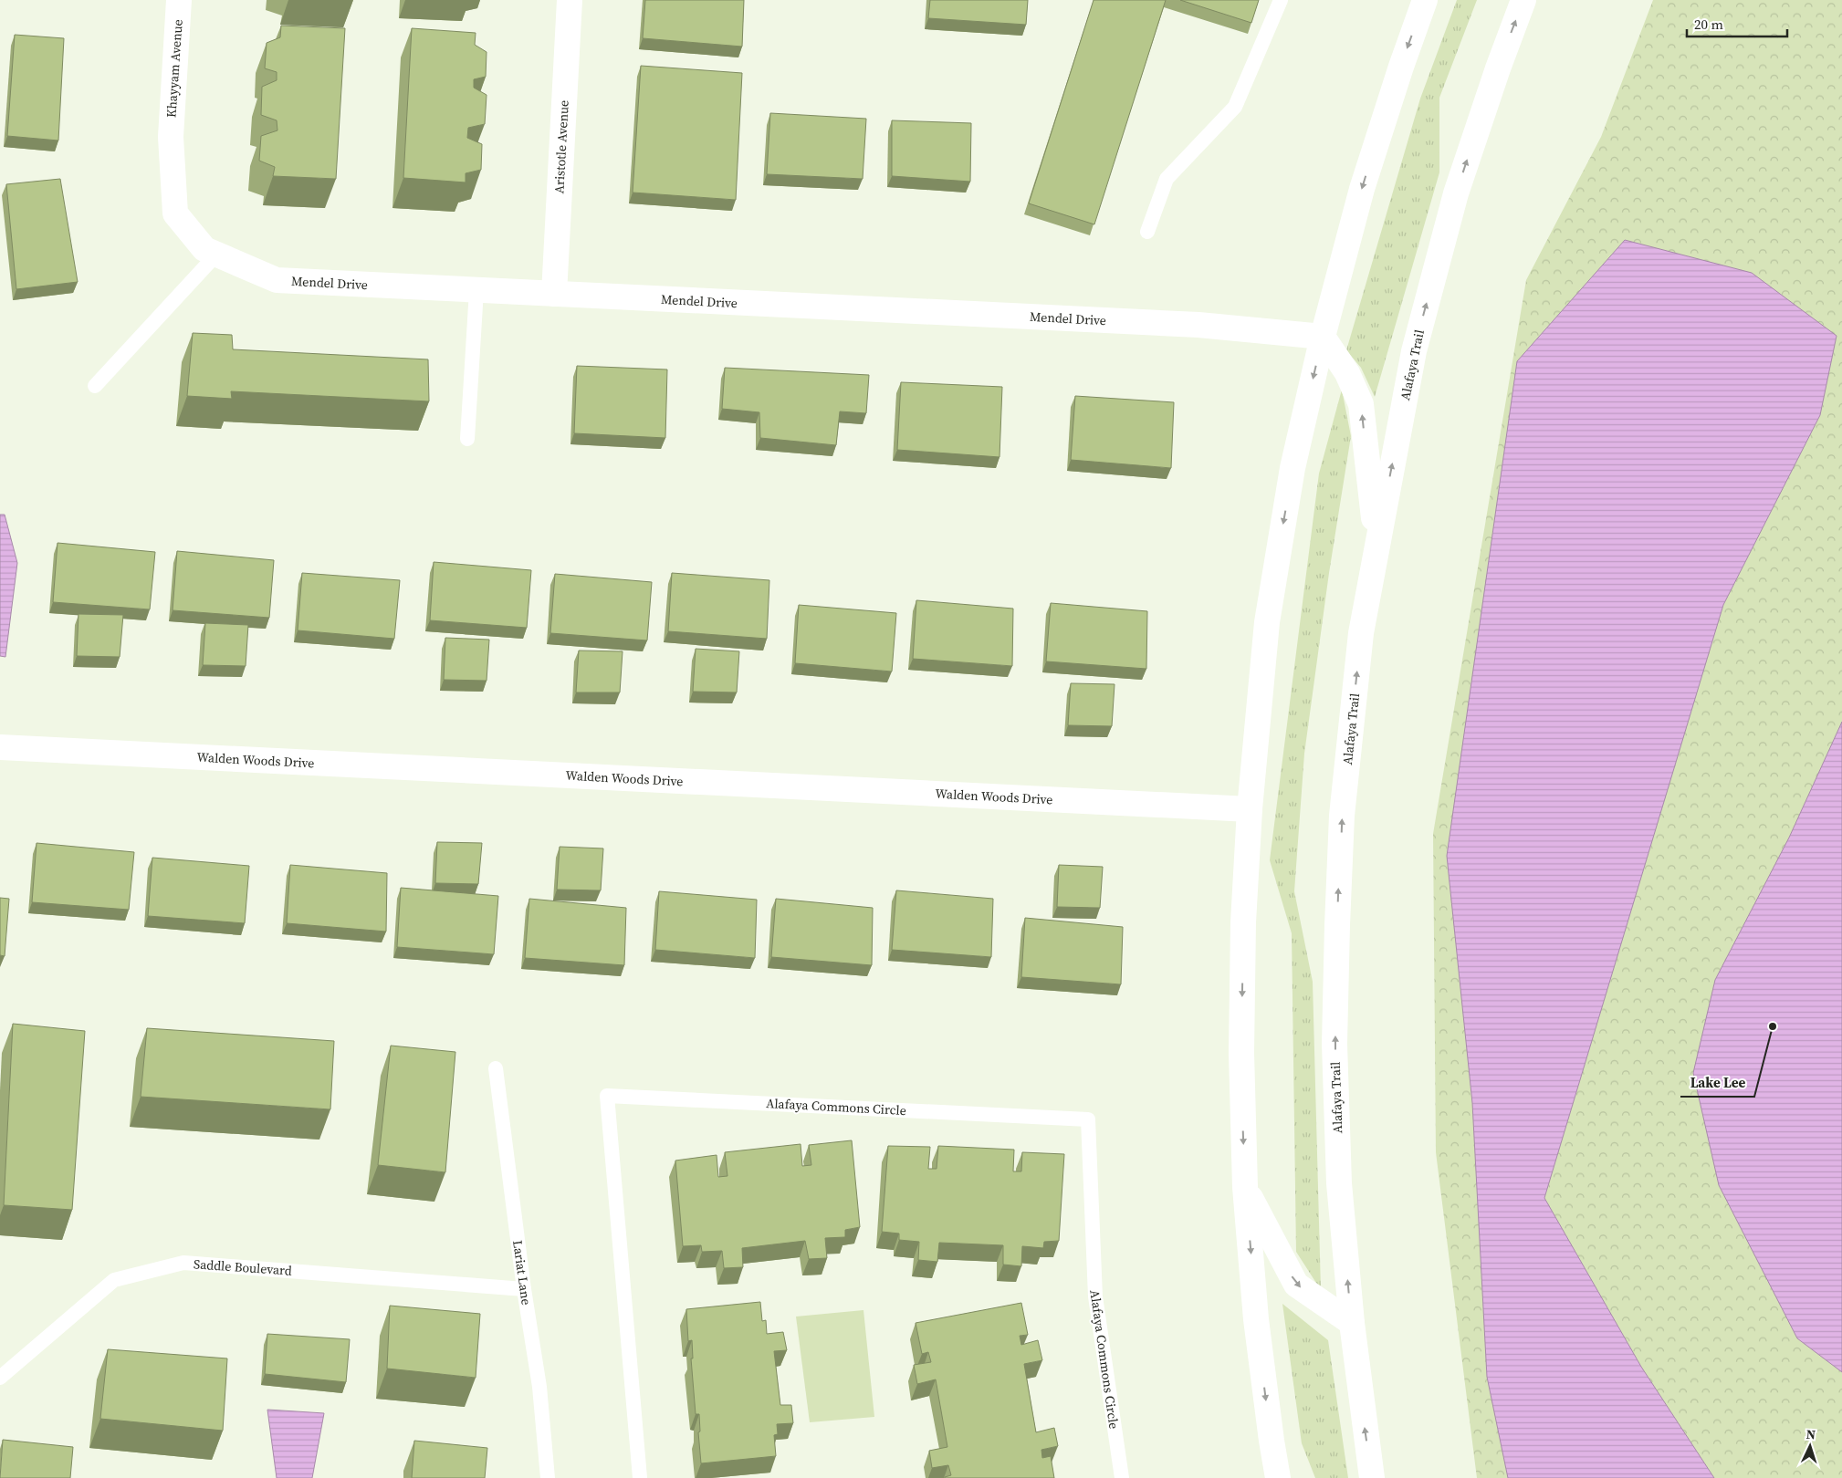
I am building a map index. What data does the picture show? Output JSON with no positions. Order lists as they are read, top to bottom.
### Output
{
  "streets": {
    "main road": [
      "Khayyam Avenue",
      "Aristotle Avenue",
      "Mendel Drive",
      "Alafaya Trail",
      "Walden Woods Drive"
    ],
    "lane": ["Alafaya Commons Circle", "Saddle Boulevard", "Lariat Lane"]
  },
  "crossings": [
    ["Khayyam Avenue", "Mendel Drive"],
    ["Aristotle Avenue", "Mendel Drive"],
    ["Saddle Boulevard", "Lariat Lane"]
  ],
  "places": ["Lake Lee"],
  "scale_bar": "20 m",
  "north": "top"
}
